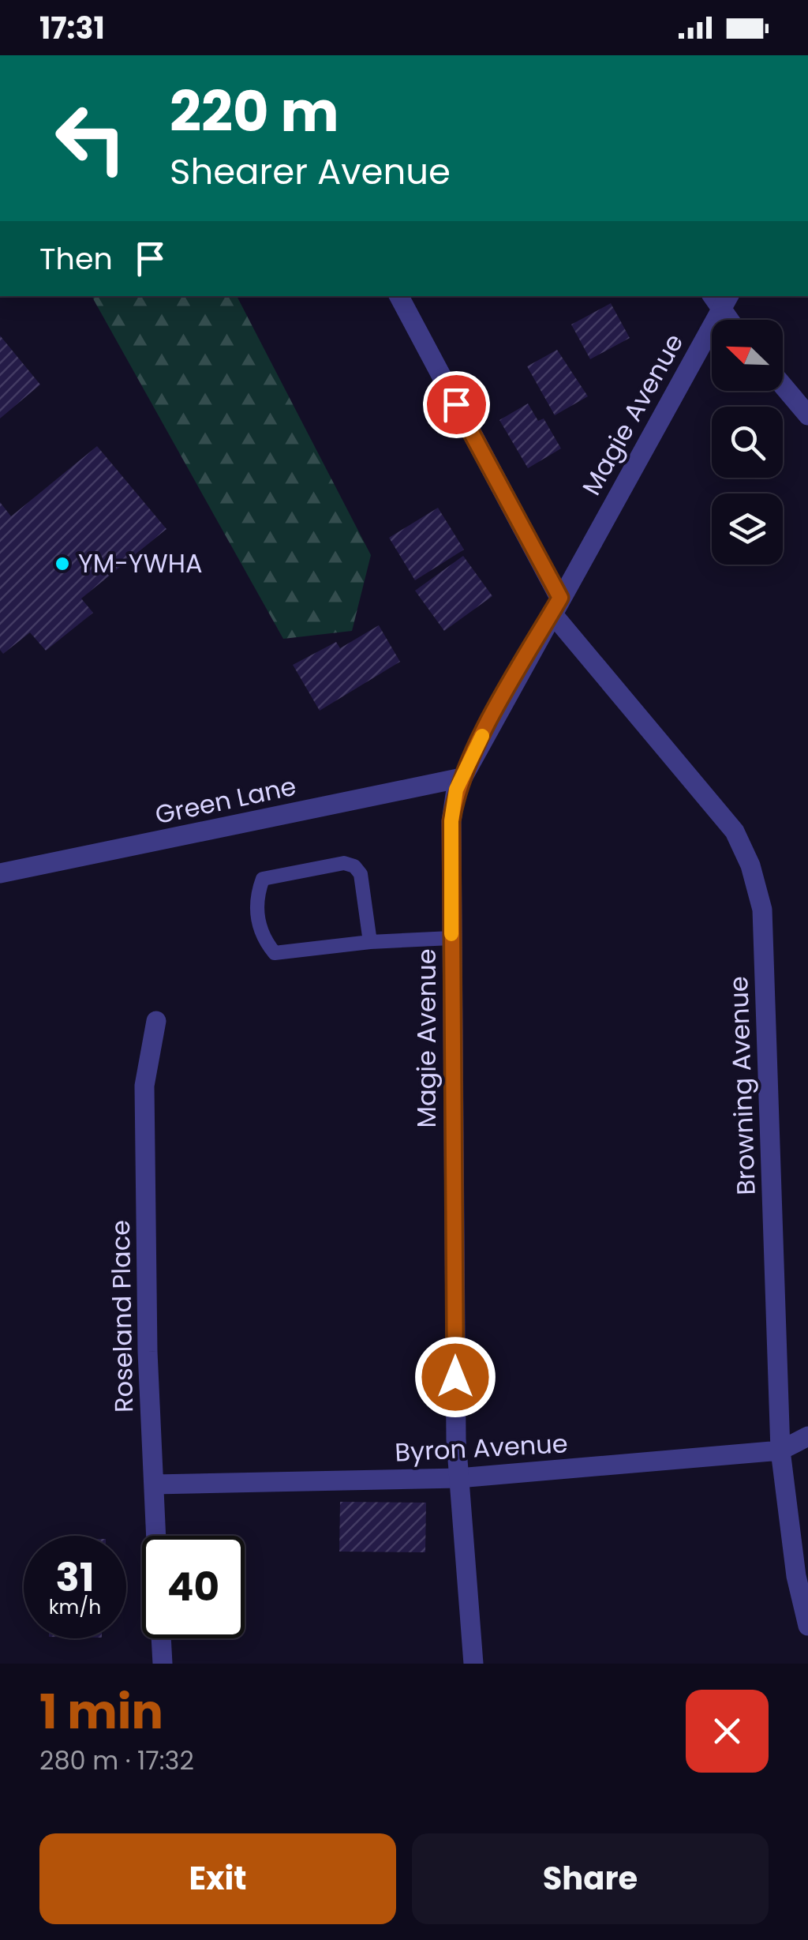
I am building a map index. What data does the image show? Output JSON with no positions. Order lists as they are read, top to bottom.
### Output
{
  "streets": {
    "street": [
      "Magie Avenue",
      "Green Lane",
      "Browning Avenue",
      "Roseland Place",
      "Byron Avenue"
    ]
  },
  "crossings": [
    ["Magie Avenue", "Green Lane"],
    ["Magie Avenue", "Browning Avenue"],
    ["Magie Avenue", "Byron Avenue"],
    ["Browning Avenue", "Byron Avenue"],
    ["Roseland Place", "Byron Avenue"]
  ],
  "places": ["YM-YWHA"],
  "north": "top left",
  "page": {
    "status": "17:31",
    "turn": ["220 m", "Shearer Avenue"],
    "then": "Then",
    "speed": "31 km/h",
    "limit": "40",
    "heading": ["1 min", "280 m · 17:32"],
    "buttons": ["Exit", "Share"]
  }
}
